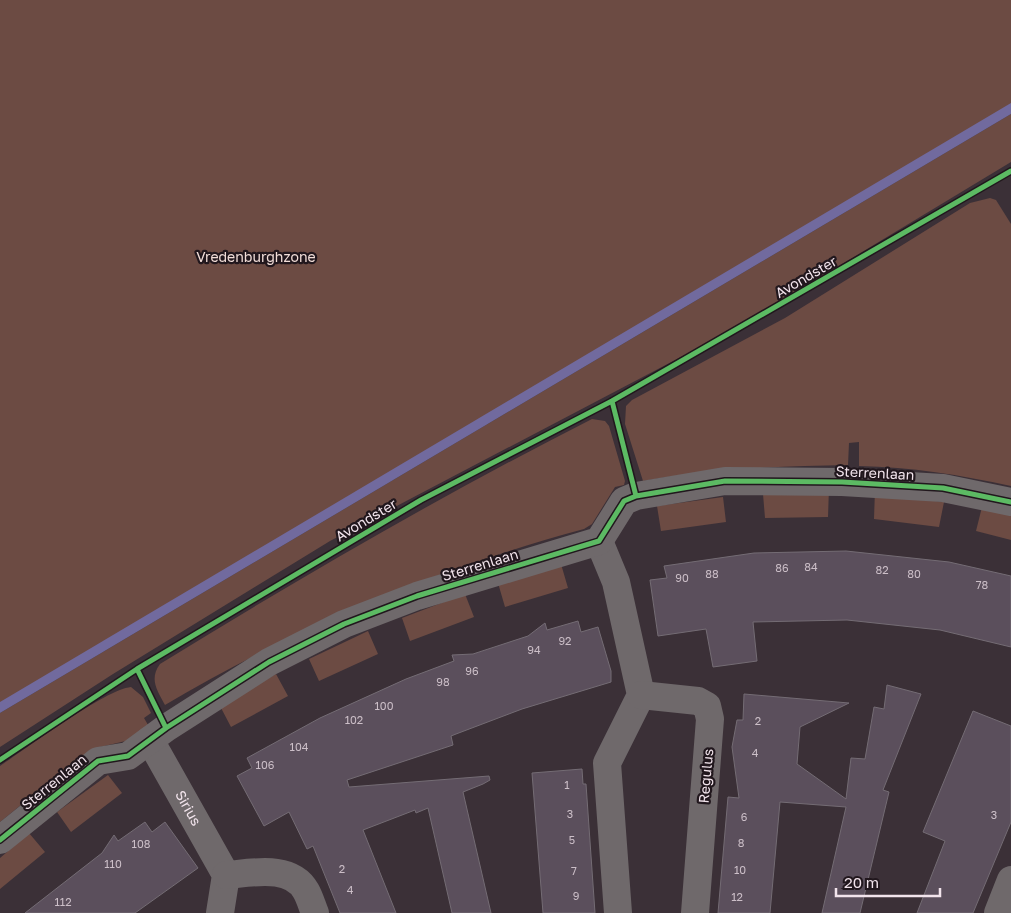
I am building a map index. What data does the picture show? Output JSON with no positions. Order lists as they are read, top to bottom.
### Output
{
  "streets": {
    "street": ["Sterrenlaan", "Regulus", "Sirius"],
    "cycle path": ["Avondster"]
  },
  "crossings": [
    ["Sterrenlaan", "Sirius"]
  ],
  "parks": ["Vredenburghzone"],
  "house_numbers": [
    "84",
    "86",
    "82",
    "88",
    "80",
    "90",
    "78",
    "92",
    "94",
    "96",
    "98",
    "100",
    "102",
    "2",
    "104",
    "4",
    "106",
    "1",
    "3",
    "3",
    "6",
    "5",
    "8",
    "108",
    "110",
    "2",
    "10",
    "7",
    "4",
    "9",
    "12",
    "112"
  ],
  "scale_bar": "20 m"
}
